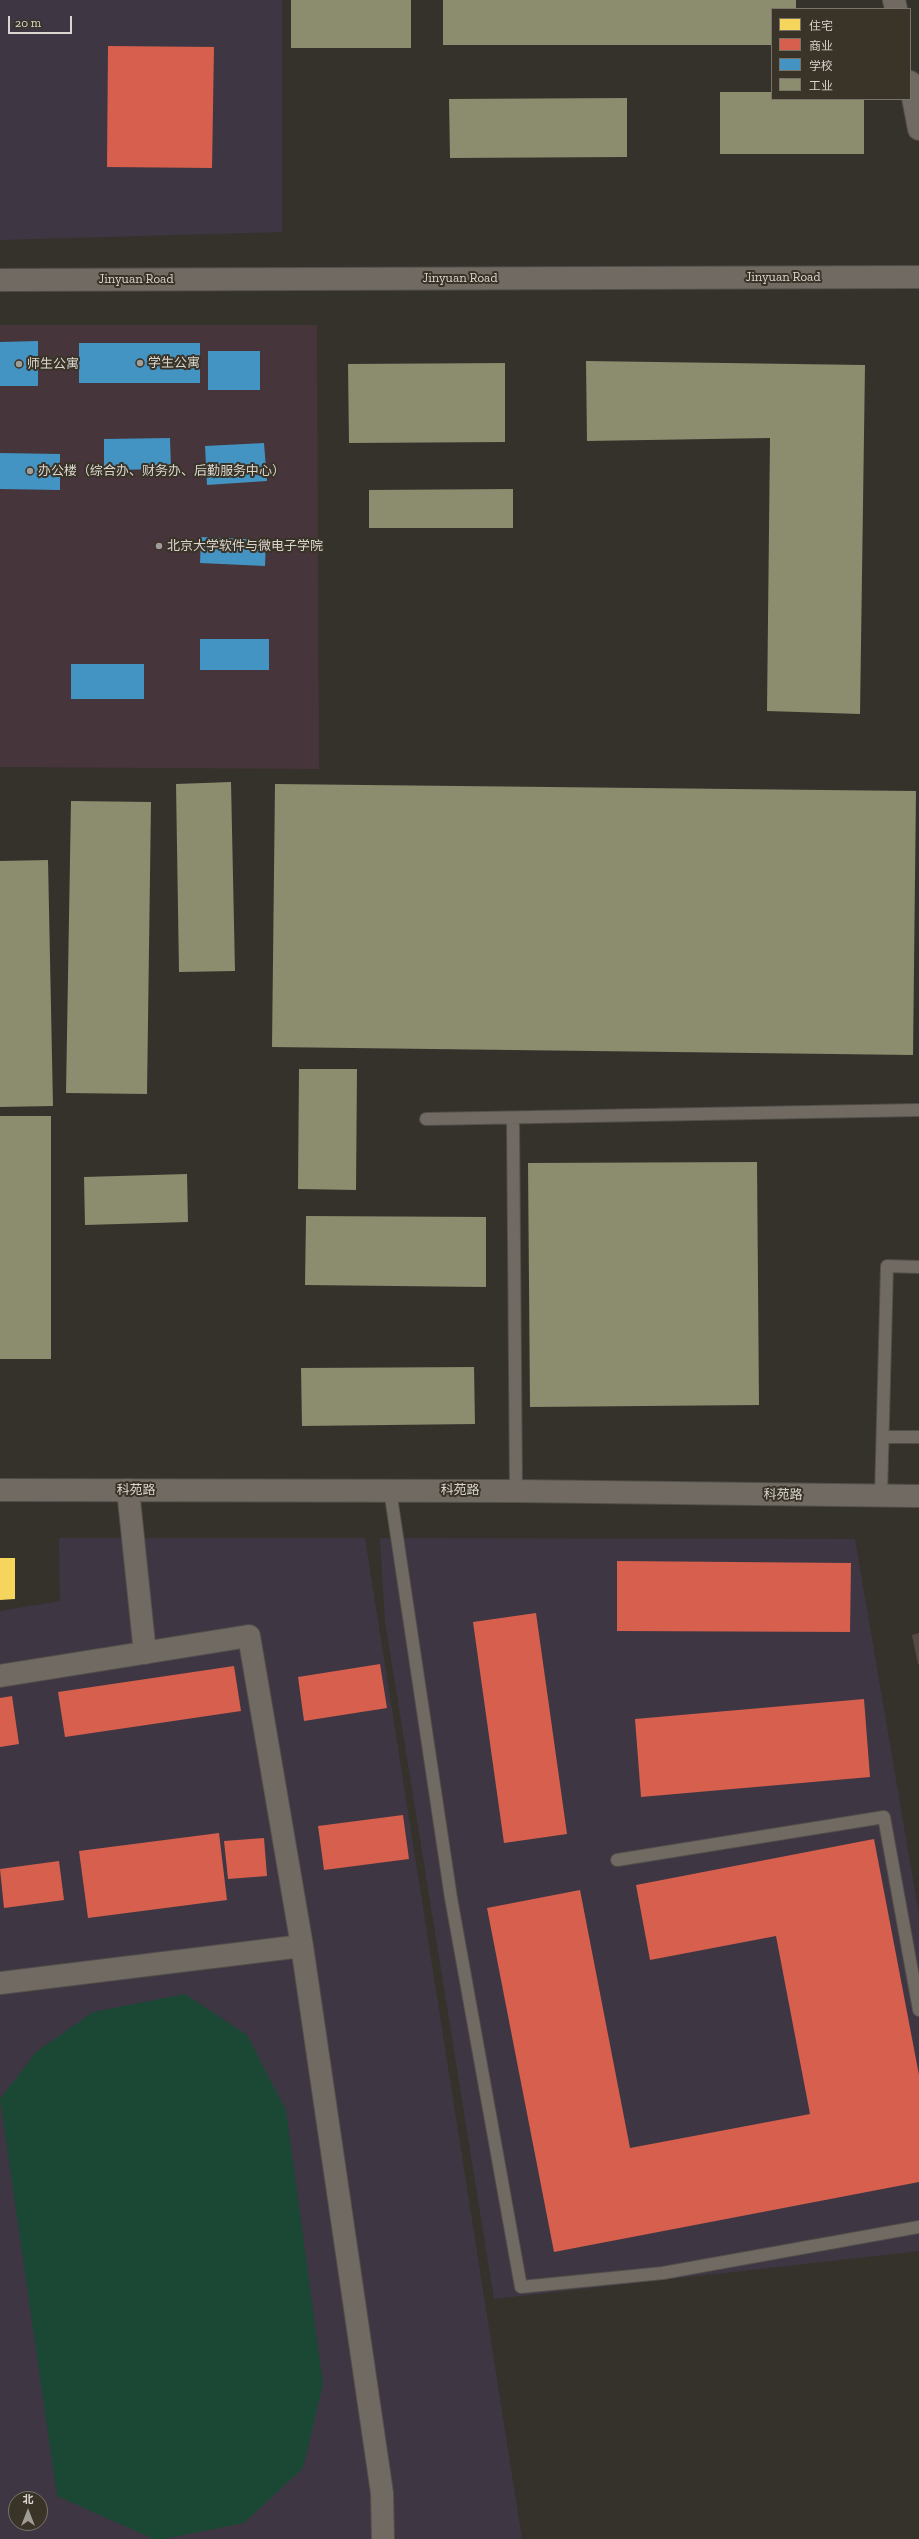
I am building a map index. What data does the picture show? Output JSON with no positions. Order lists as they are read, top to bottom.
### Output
{
  "streets": {
    "street": ["Jinyuan Road", "科苑路"]
  },
  "places": [
    "学生公寓",
    "师生公寓",
    "办公楼（综合办、财务办、后勤服务中心）",
    "北京大学软件与微电子学院"
  ],
  "legend": [
    "住宅",
    "商业",
    "学校",
    "工业"
  ],
  "scale_bar": "20 m",
  "north": "top"
}
